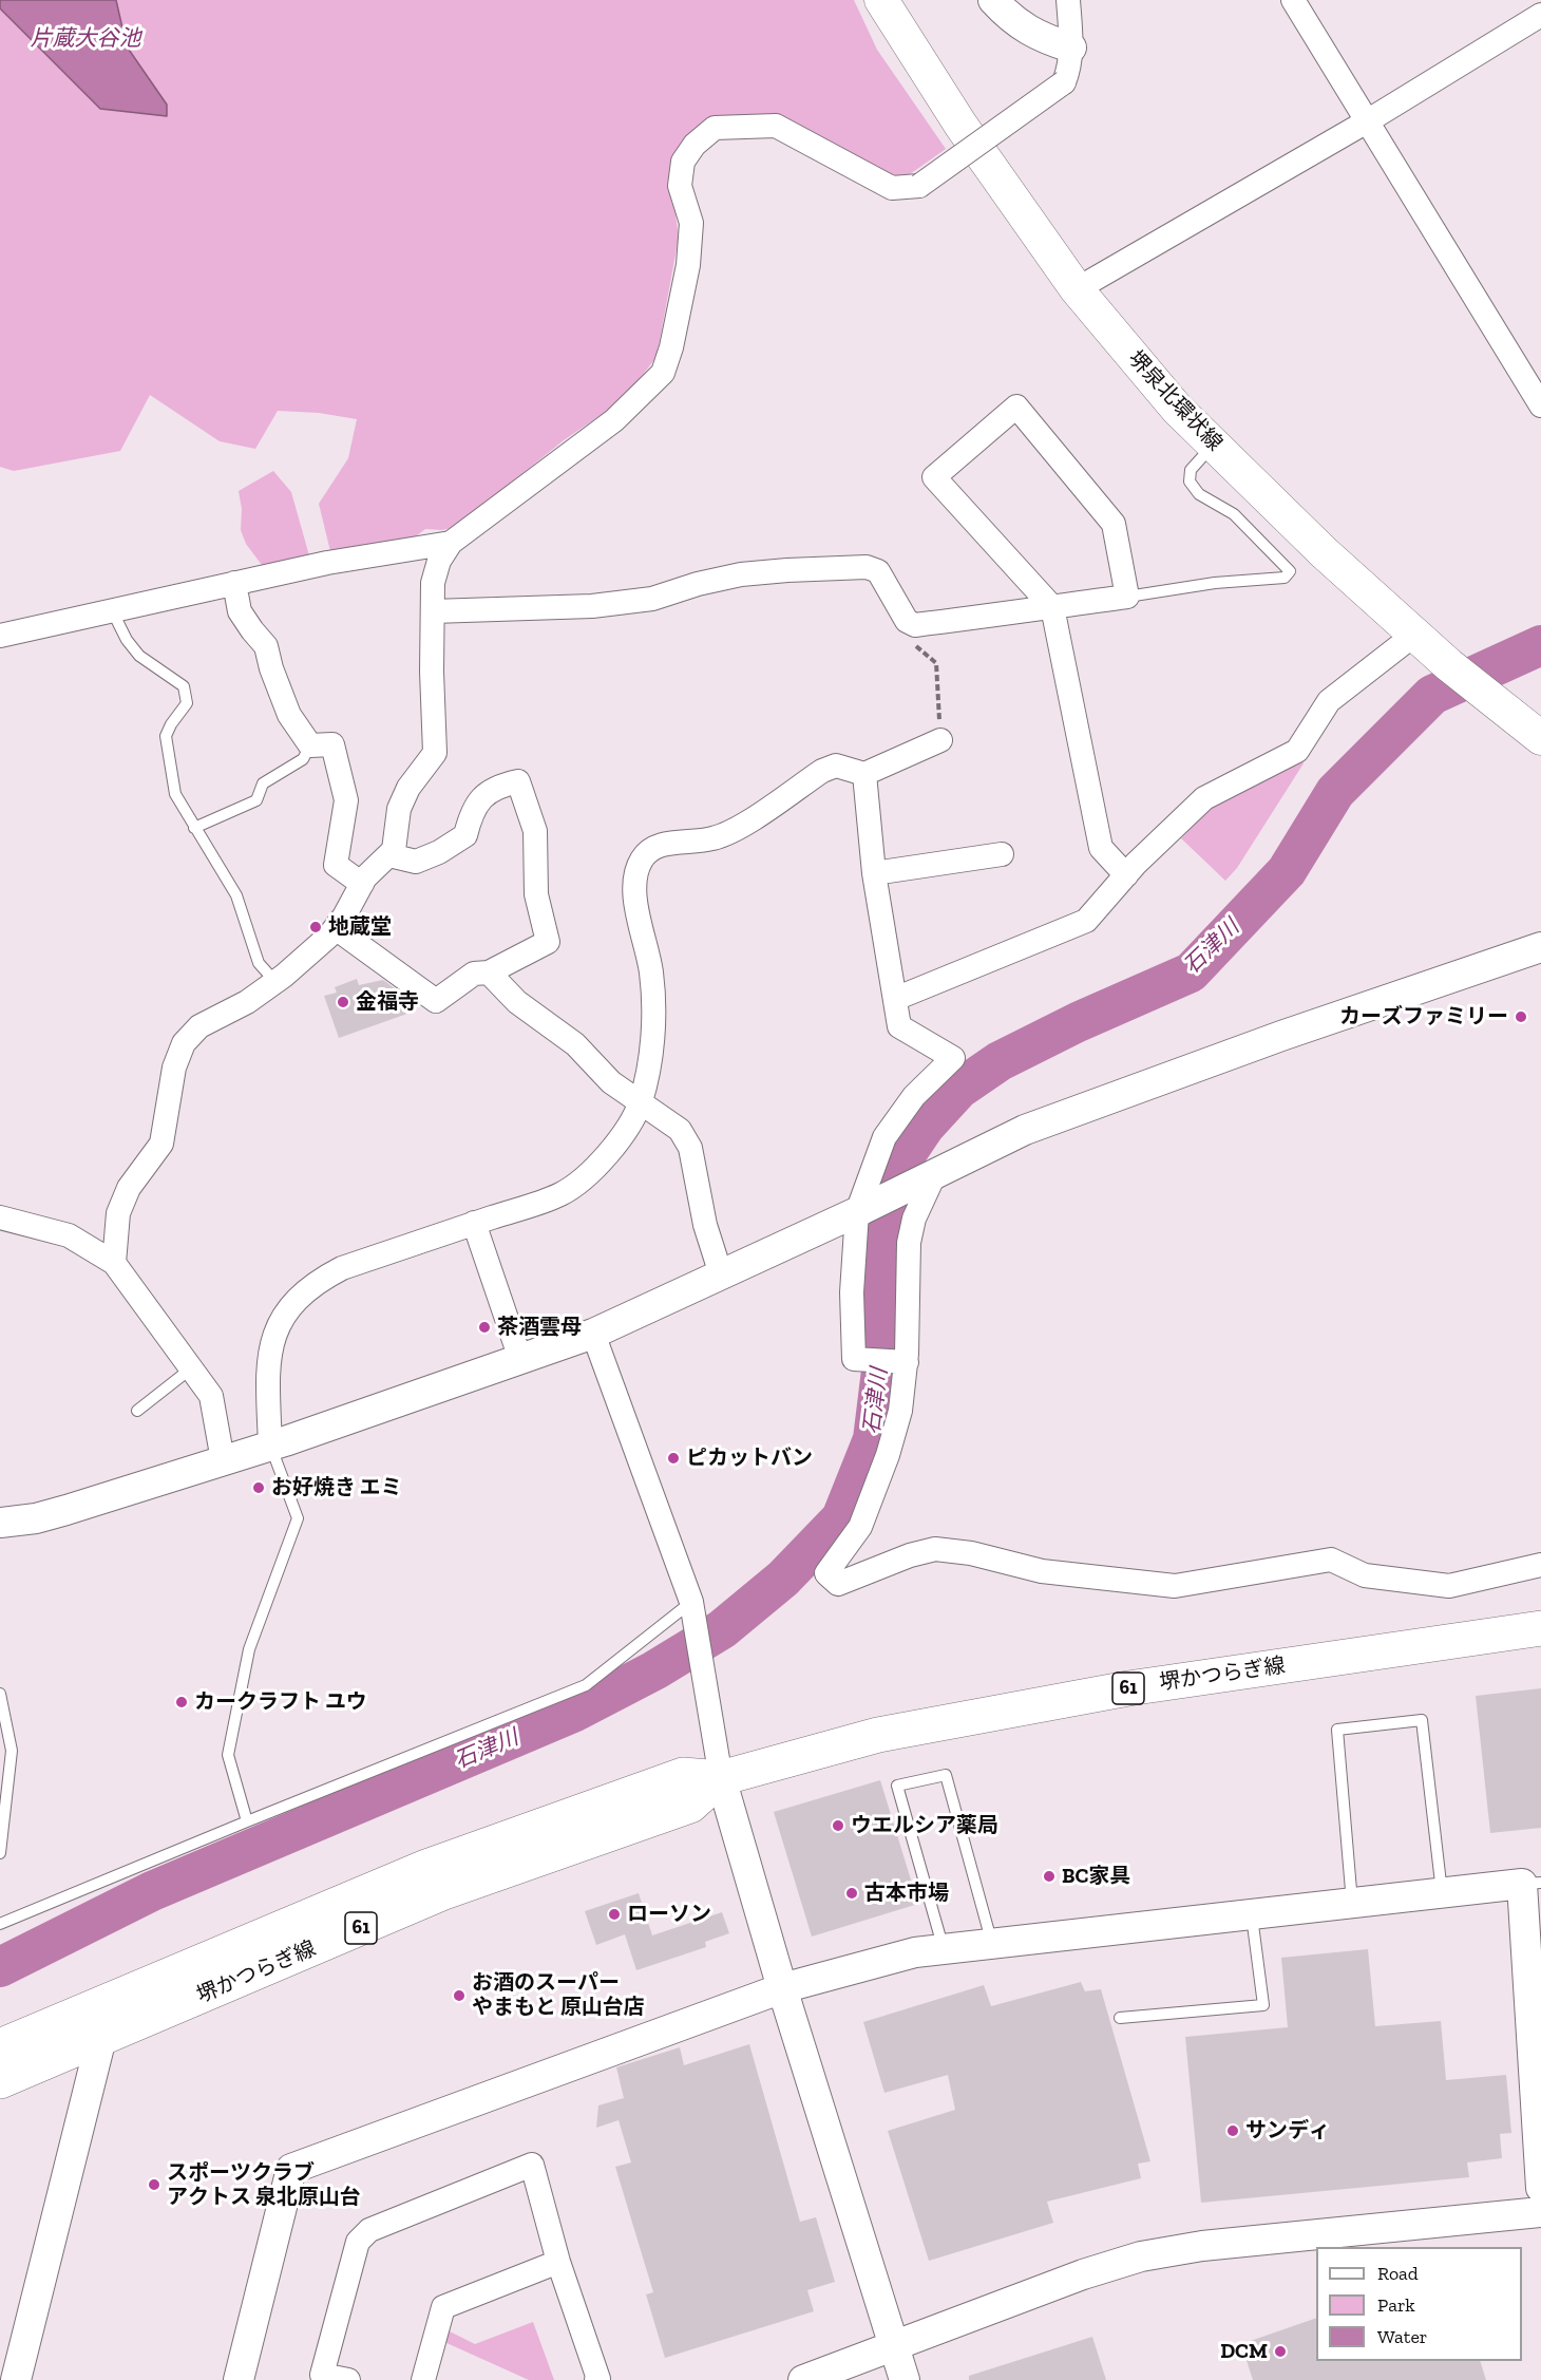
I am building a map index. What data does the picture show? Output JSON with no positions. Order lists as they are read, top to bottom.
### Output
{
  "streets": {
    "main road": ["堺泉北環状線", "堺かつらぎ線", "61"]
  },
  "water": ["片蔵大谷池", "石津川"],
  "places": [
    "地蔵堂",
    "金福寺",
    "カーズファミリー",
    "茶酒雲母",
    "ピカットバン",
    "お好焼き エミ",
    "カークラフト ユウ",
    "ウエルシア薬局",
    "BC家具",
    "古本市場",
    "ローソン",
    "お酒のスーパー やまもと 原山台店",
    "サンディ",
    "スポーツクラブ アクトス 泉北原山台",
    "DCM"
  ],
  "legend": ["Road", "Park", "Water"]
}
